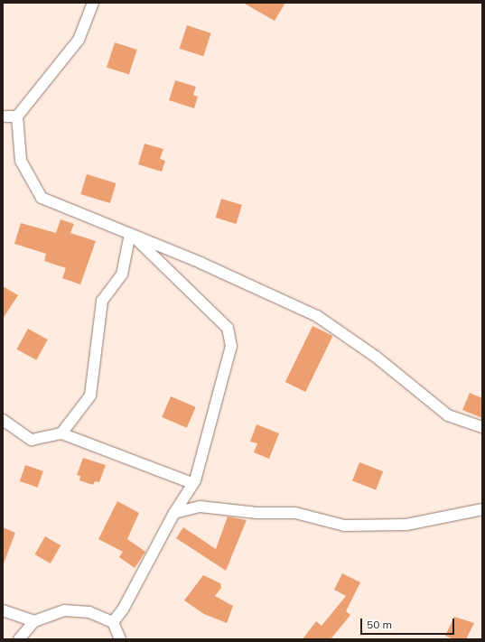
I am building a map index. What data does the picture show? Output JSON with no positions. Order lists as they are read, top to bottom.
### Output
{
  "scale_bar": "50 m"
}
